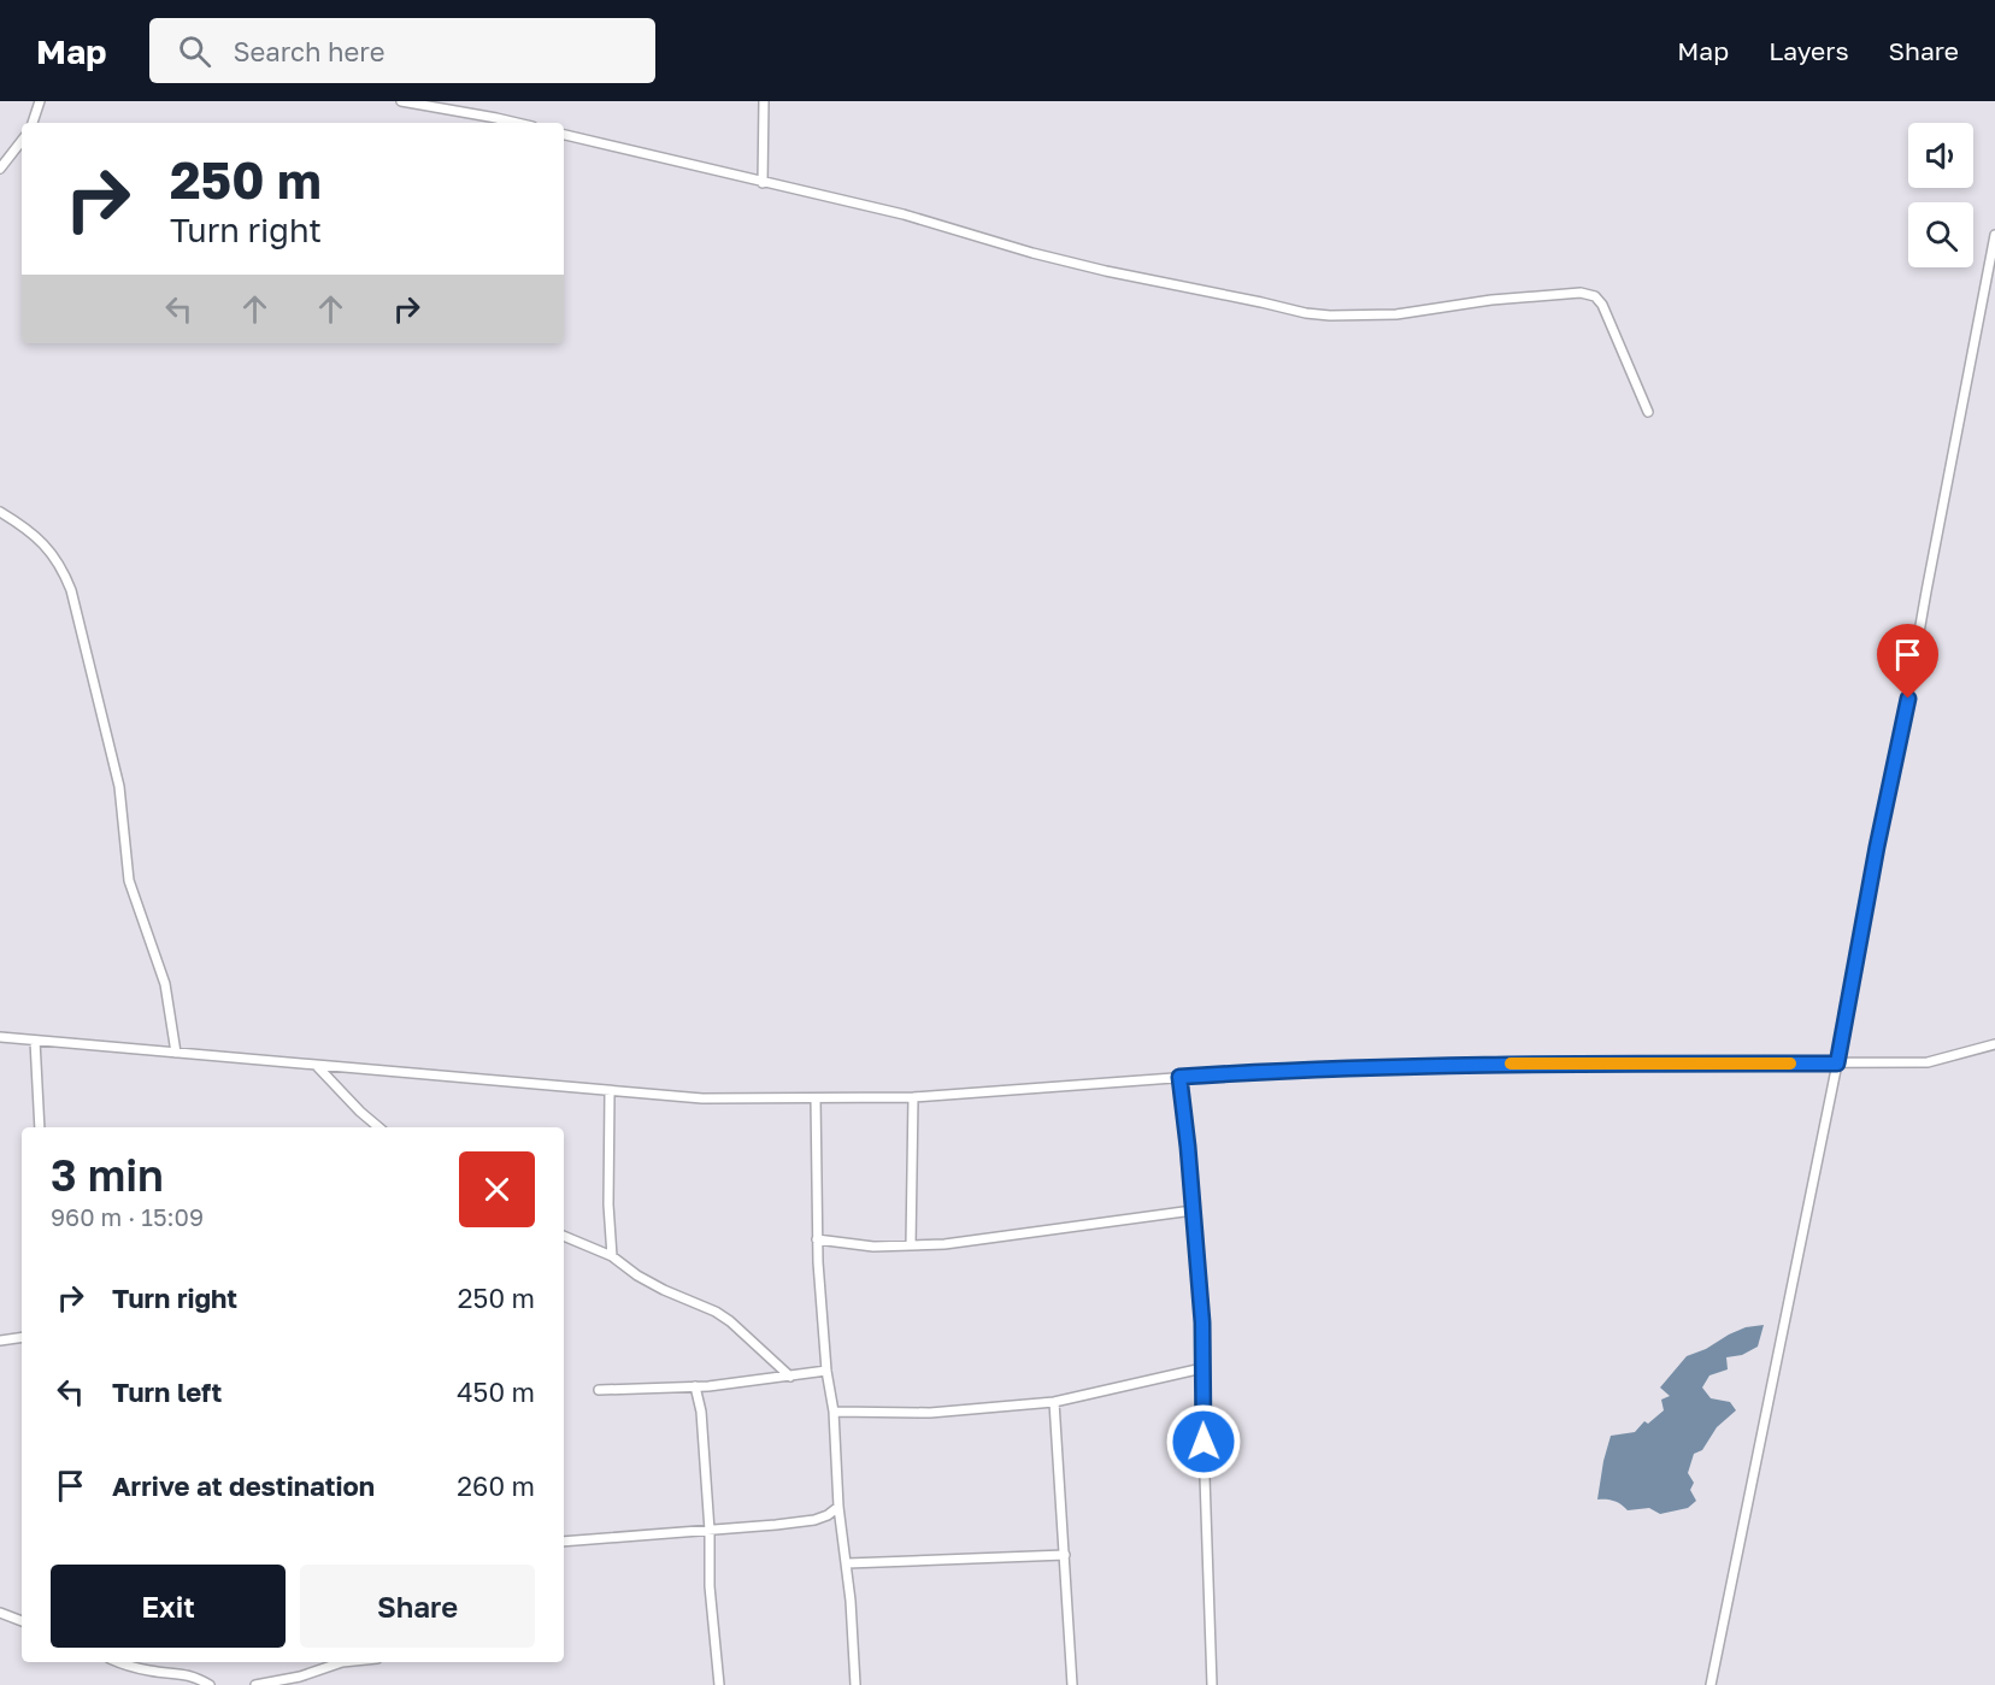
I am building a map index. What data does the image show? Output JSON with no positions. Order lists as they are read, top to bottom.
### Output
{
  "page": {
    "header": "Map",
    "search": "Search here",
    "nav": ["Map", "Layers", "Share"],
    "turn": ["250 m", "Turn right"],
    "heading": ["3 min", "960 m · 15:09"],
    "list": [
      {
        "name": "Turn right",
        "value": "250 m"
      },
      {
        "name": "Turn left",
        "value": "450 m"
      },
      {
        "name": "Arrive at destination",
        "value": "260 m"
      }
    ],
    "buttons": ["Exit", "Share"]
  }
}
